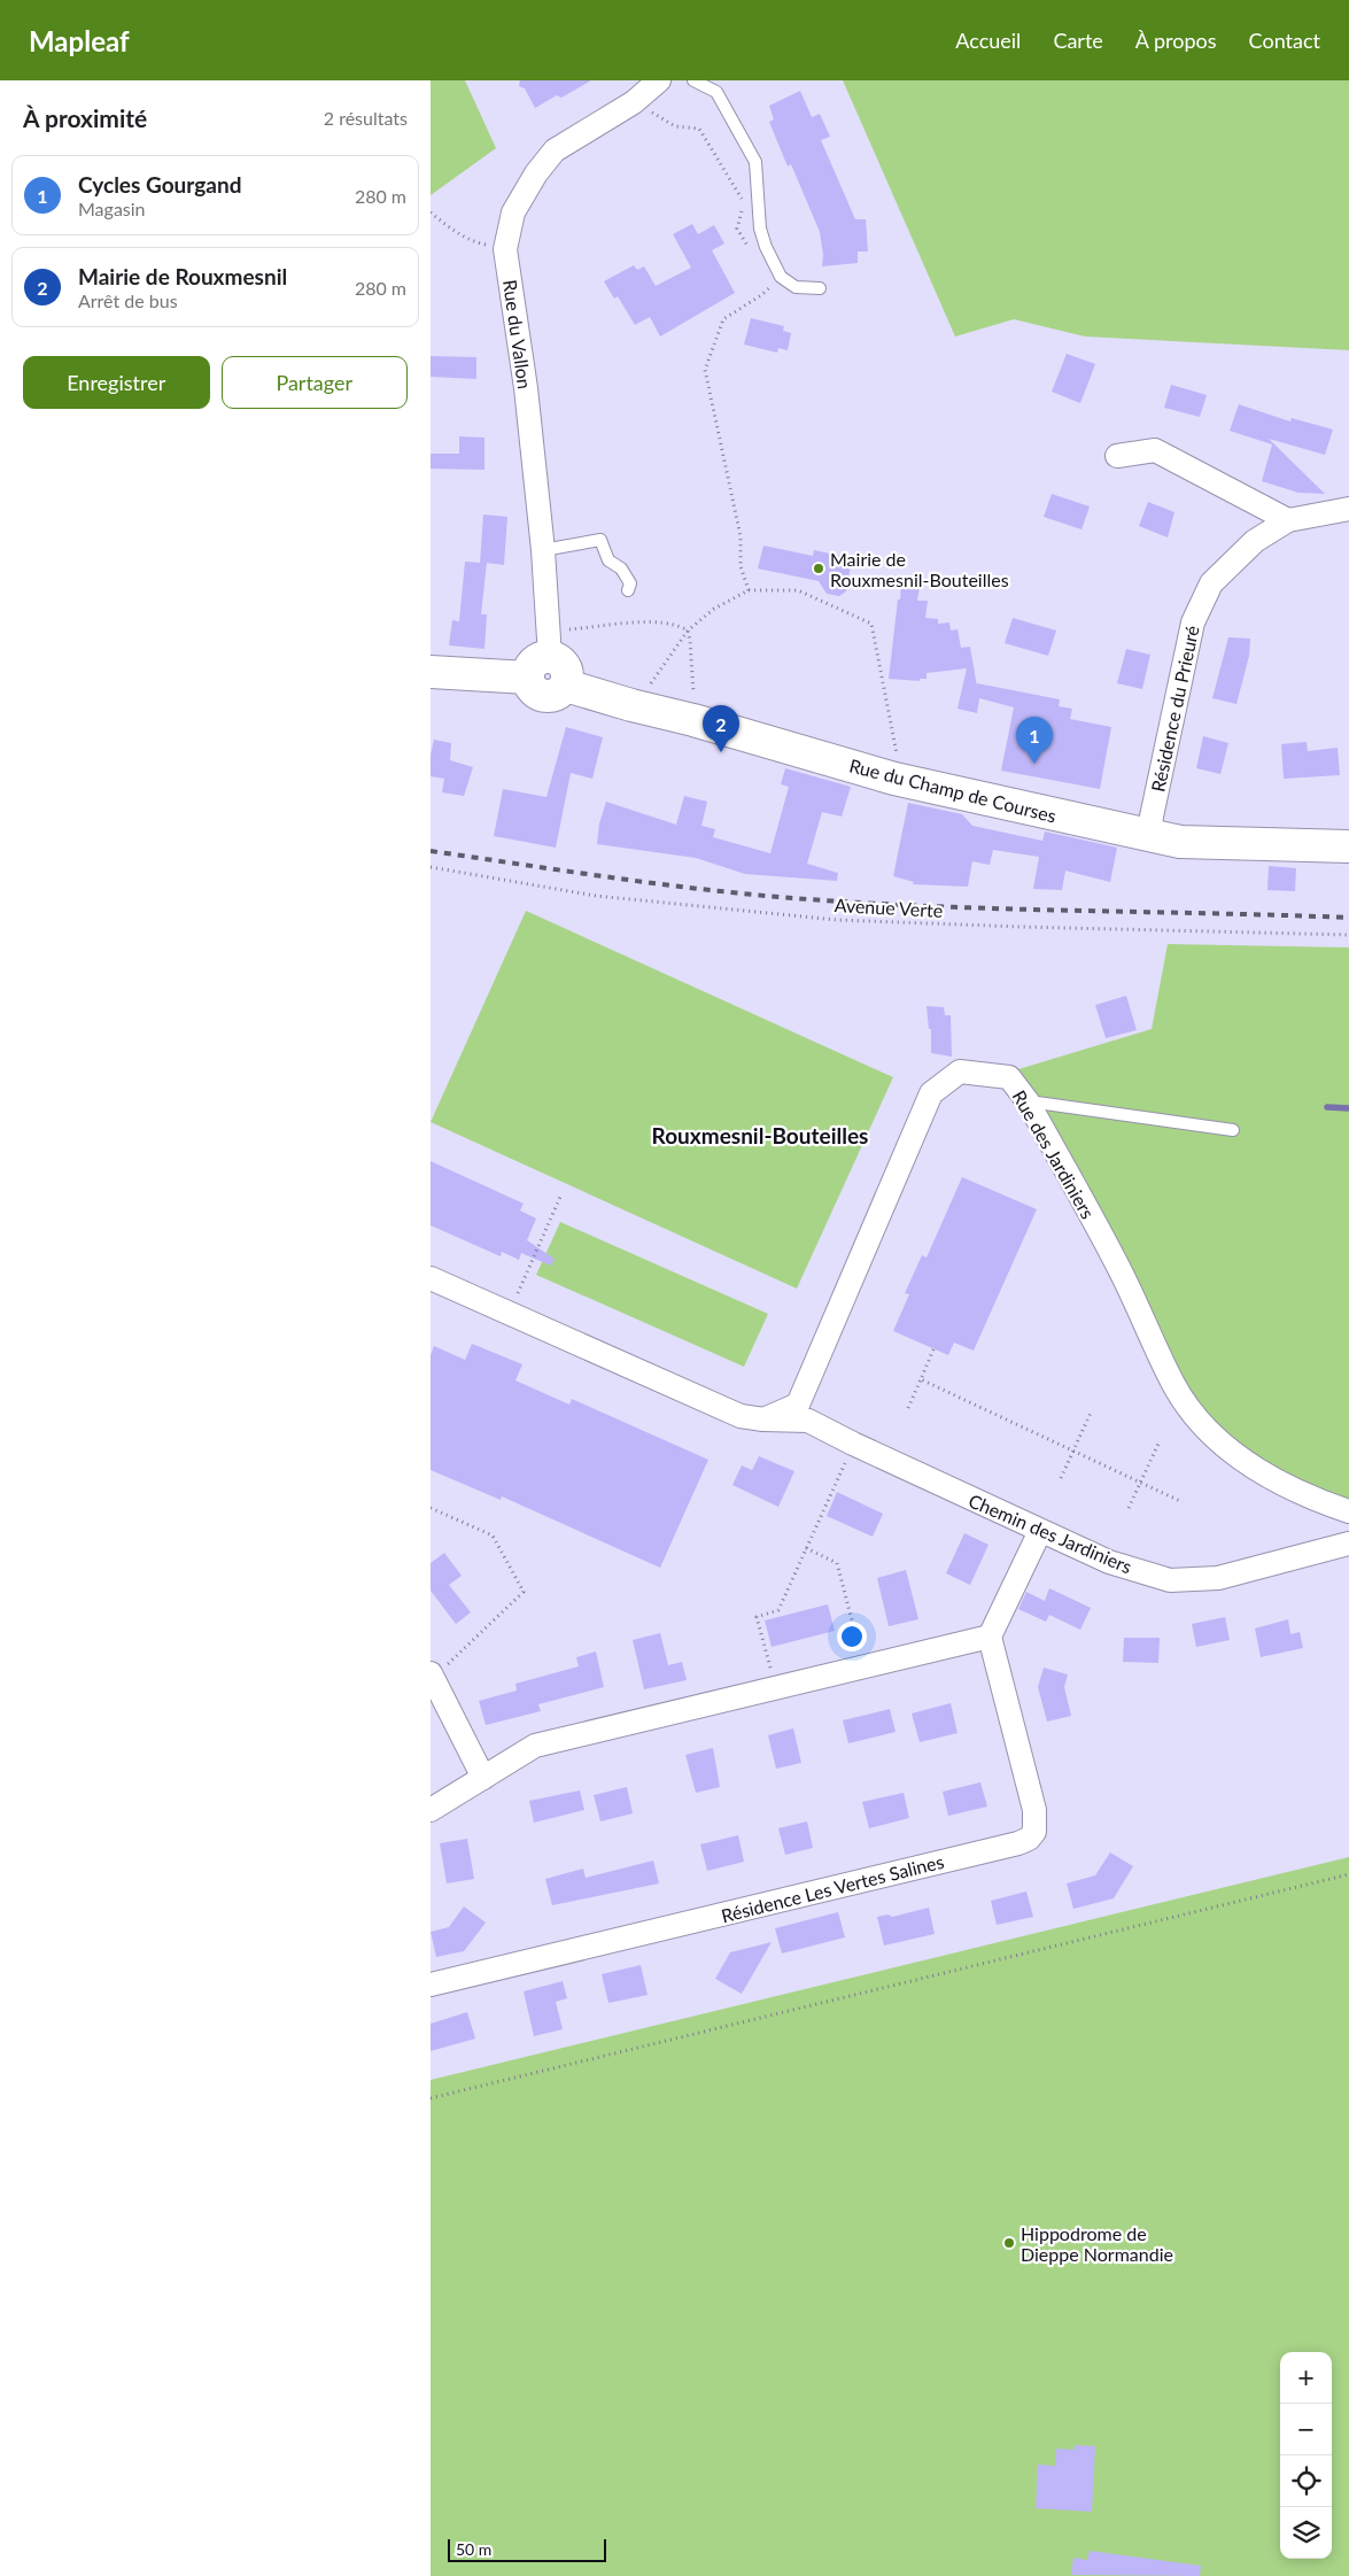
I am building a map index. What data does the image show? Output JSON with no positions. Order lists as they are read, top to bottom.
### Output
{
  "streets": {
    "main road": ["Rue du Champ de Courses"],
    "street": [
      "Rue du Vallon",
      "Résidence du Prieuré",
      "Rue des Jardiniers",
      "Chemin des Jardiniers",
      "Résidence Les Vertes Salines"
    ],
    "path": ["Avenue Verte"]
  },
  "crossings": [
    ["Résidence du Prieuré", "Rue du Champ de Courses"],
    ["Rue des Jardiniers", "Chemin des Jardiniers"]
  ],
  "districts": ["Rouxmesnil-Bouteilles"],
  "places": ["Mairie de Rouxmesnil-Bouteilles", "Hippodrome de Dieppe Normandie"],
  "scale_bar": "50 m",
  "page": {
    "header": "Mapleaf",
    "nav": [
      "Accueil",
      "Carte",
      "À propos",
      "Contact"
    ],
    "heading": ["À proximité", "2 résultats"],
    "list": [
      {
        "mark": "1",
        "name": "Cycles Gourgand",
        "note": "Magasin",
        "value": "280 m"
      },
      {
        "mark": "2",
        "name": "Mairie de Rouxmesnil",
        "note": "Arrêt de bus",
        "value": "280 m"
      }
    ],
    "buttons": ["Enregistrer", "Partager"],
    "pins": ["2", "1"],
    "map_buttons": ["+", "−"],
    "scale": "50 m"
  }
}
